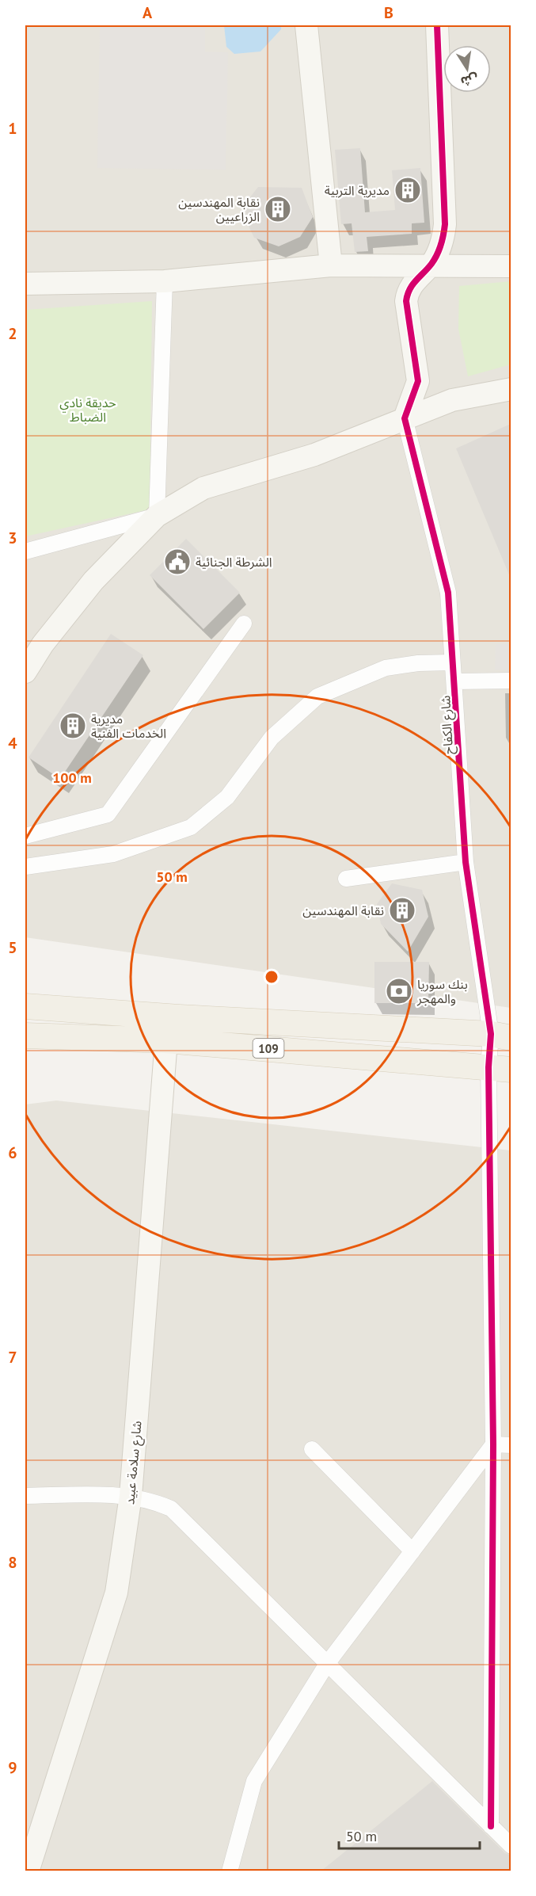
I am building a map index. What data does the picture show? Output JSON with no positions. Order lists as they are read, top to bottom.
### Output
{
  "streets": {
    "main road": ["109"],
    "street": ["شارع الكفاح", "شارع سلامة عبيد"]
  },
  "crossings": [
    ["شارع الكفاح", "109"],
    ["109", "شارع سلامة عبيد"]
  ],
  "parks": ["حديقة نادي الضباط"],
  "places": {
    "building": [
      "مديرية التربية",
      "نقابة المهندسين الزراعيين",
      "مديرية الخدمات الفنية",
      "نقابة المهندسين"
    ],
    "public building": ["الشرطة الجنائية"],
    "bank": ["بنك سوريا والمهجر"]
  },
  "scale_bar": "50 m",
  "north": "bottom",
  "grid": {
    "columns": ["A", "B"],
    "rows": [
      "1",
      "2",
      "3",
      "4",
      "5",
      "6",
      "7",
      "8",
      "9"
    ]
  },
  "rings": ["100 m", "50 m"]
}
